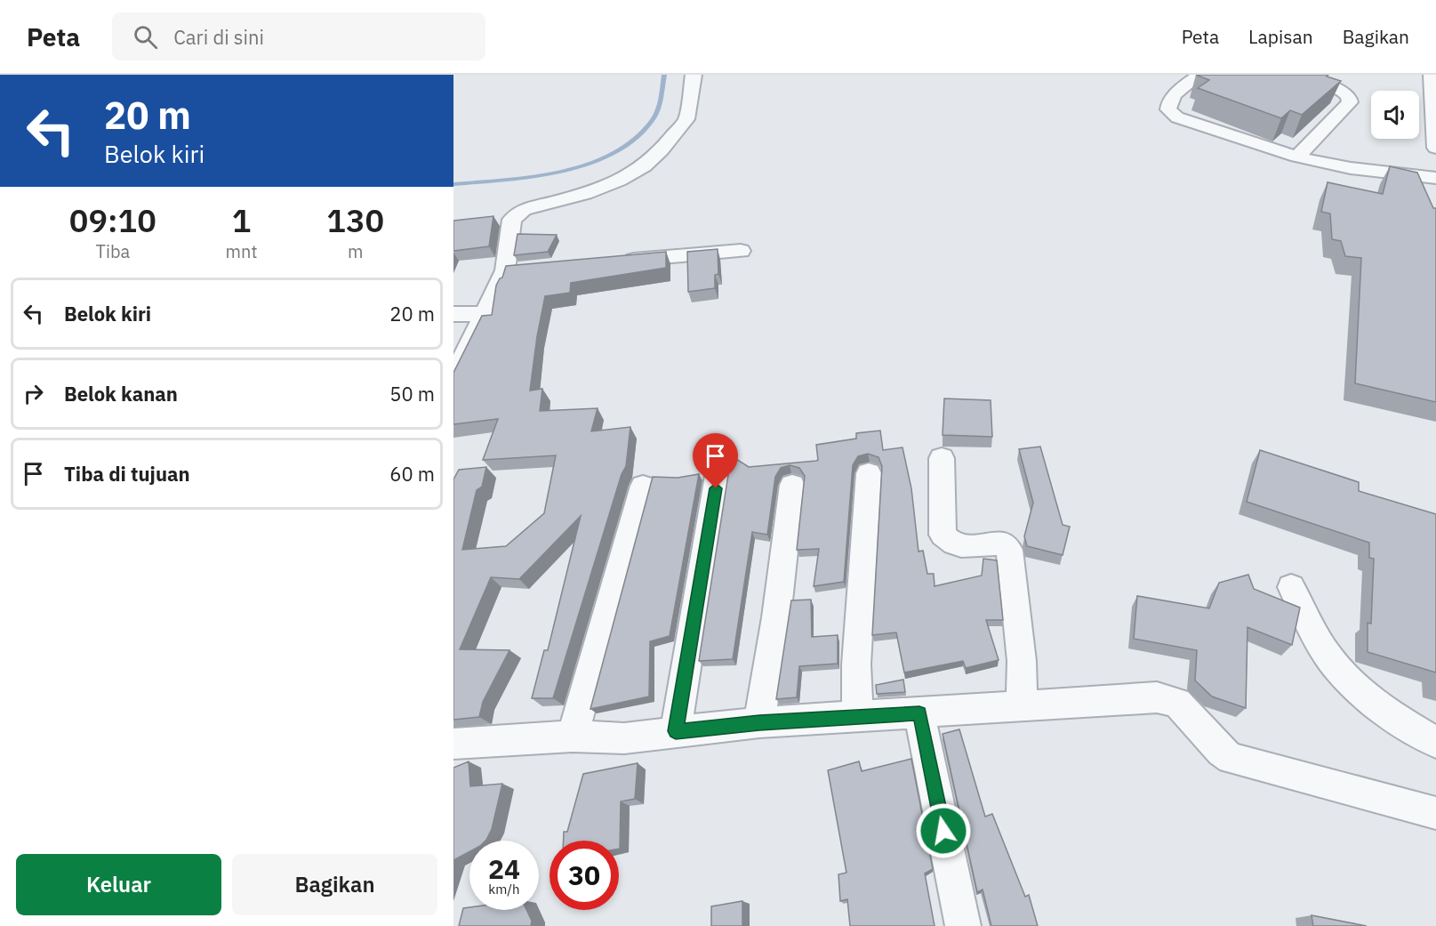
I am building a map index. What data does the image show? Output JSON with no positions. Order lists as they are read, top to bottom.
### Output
{
  "page": {
    "header": "Peta",
    "search": "Cari di sini",
    "nav": ["Peta", "Lapisan", "Bagikan"],
    "turn": ["20 m", "Belok kiri"],
    "eta": [
      "09:10",
      "Tiba",
      "1",
      "mnt",
      "130",
      "m"
    ],
    "list": [
      {
        "name": "Belok kiri",
        "value": "20 m"
      },
      {
        "name": "Belok kanan",
        "value": "50 m"
      },
      {
        "name": "Tiba di tujuan",
        "value": "60 m"
      }
    ],
    "speed": "24 km/h",
    "limit": "30",
    "buttons": ["Keluar", "Bagikan"]
  }
}
